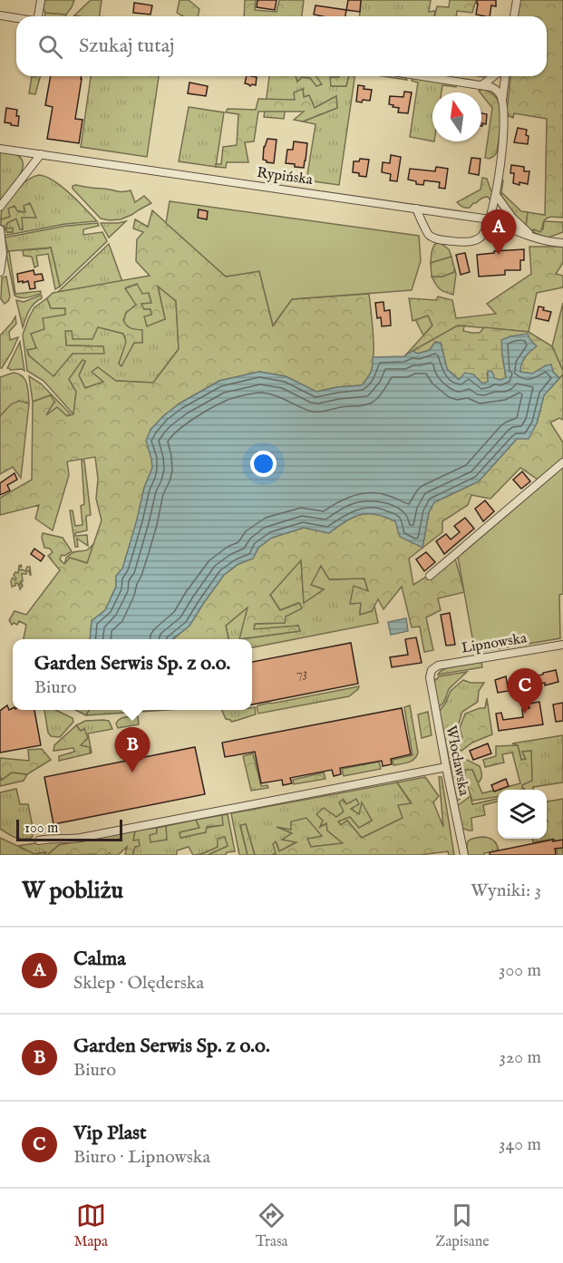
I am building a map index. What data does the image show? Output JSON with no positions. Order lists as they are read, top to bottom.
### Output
{
  "streets": {
    "street": ["Rypińska", "Lipnowska", "Włocławska"]
  },
  "crossings": [
    ["Lipnowska", "Włocławska"]
  ],
  "house_numbers": ["73"],
  "scale_bar": "100 m",
  "north": "top",
  "page": {
    "search": "Szukaj tutaj",
    "pins": ["A", "C", "B"],
    "popup": ["Garden Serwis Sp. z o.o.", "Biuro"],
    "scale": "100 m",
    "heading": ["W pobliżu", "Wyniki: 3"],
    "list": [
      {
        "mark": "A",
        "name": "Calma",
        "note": "Sklep · Olęderska",
        "value": "300 m"
      },
      {
        "mark": "B",
        "name": "Garden Serwis Sp. z o.o.",
        "note": "Biuro",
        "value": "320 m"
      },
      {
        "mark": "C",
        "name": "Vip Plast",
        "note": "Biuro · Lipnowska",
        "value": "340 m"
      }
    ],
    "nav": ["Mapa", "Trasa", "Zapisane"]
  }
}
